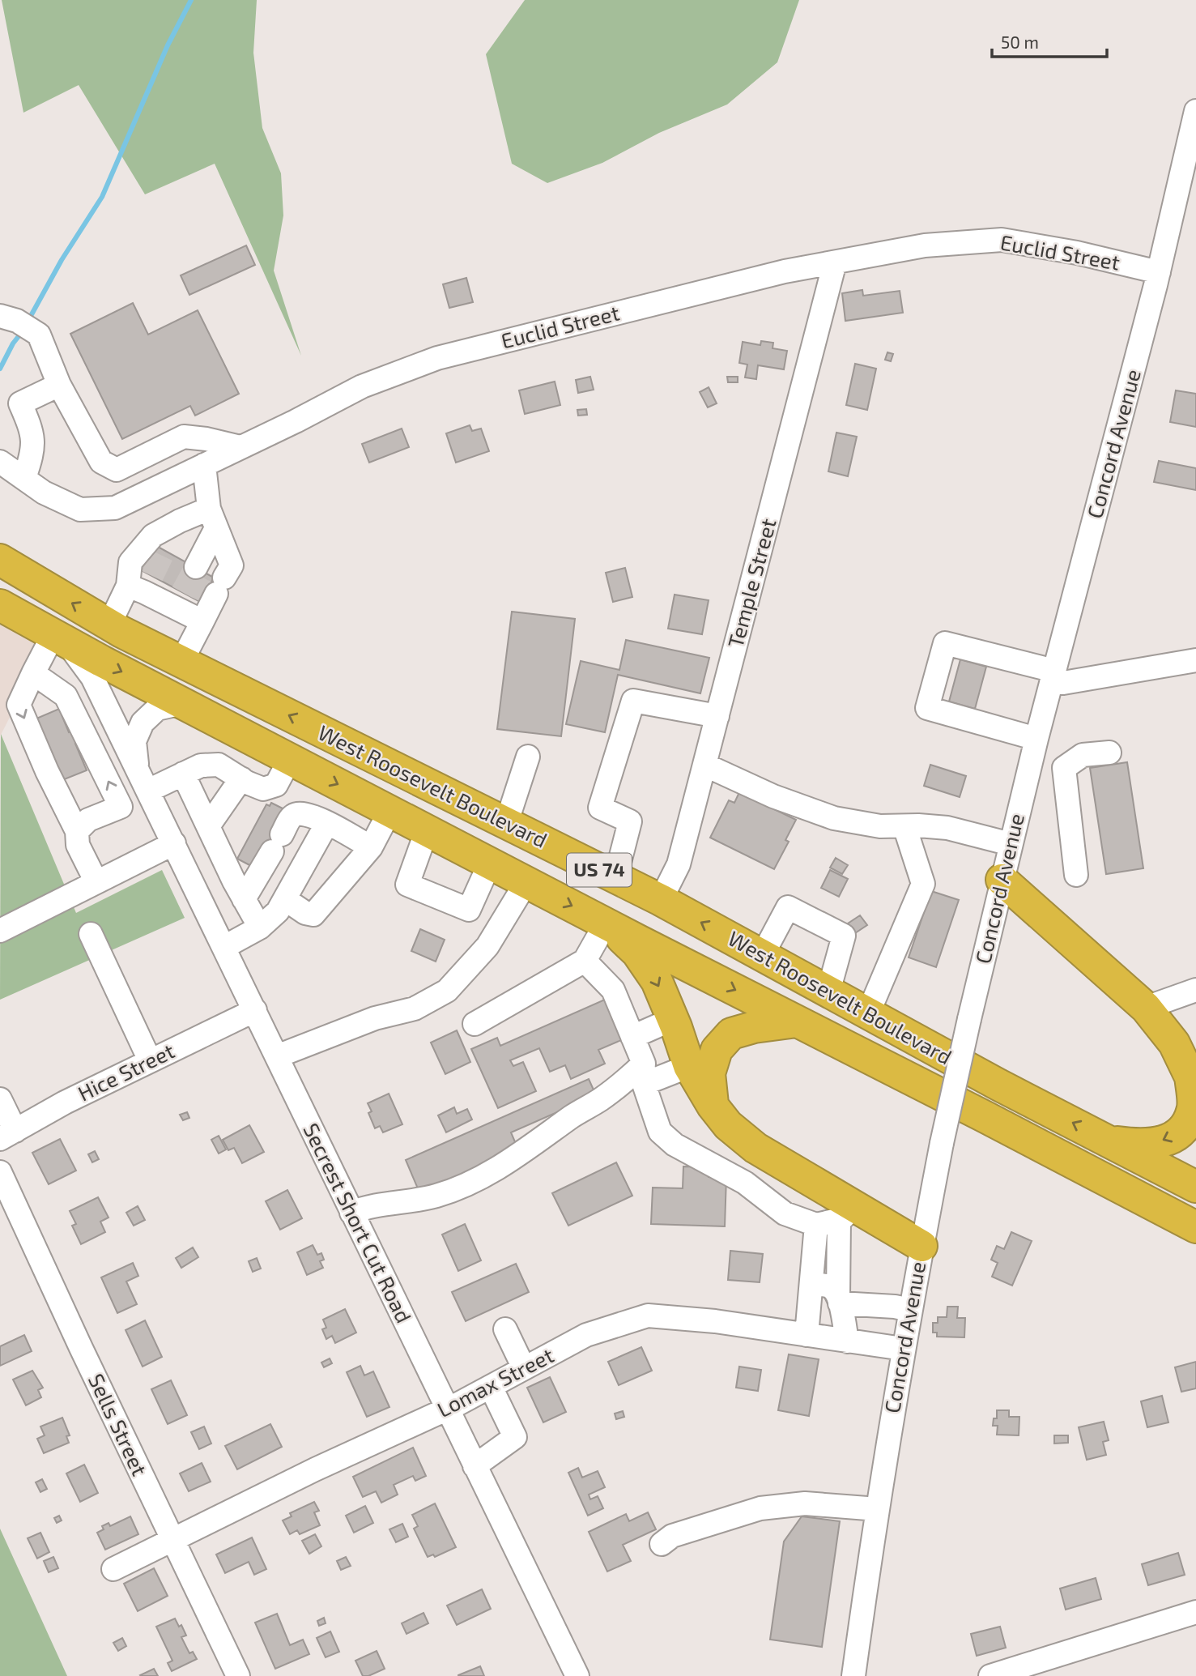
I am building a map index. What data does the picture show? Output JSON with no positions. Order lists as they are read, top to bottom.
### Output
{
  "streets": {
    "highway": ["West Roosevelt Boulevard", "US 74"],
    "street": [
      "Euclid Street",
      "Concord Avenue",
      "Temple Street",
      "Hice Street",
      "Secrest Short Cut Road",
      "Lomax Street",
      "Sells Street"
    ]
  },
  "crossings": [
    ["Euclid Street", "Concord Avenue"],
    ["Euclid Street", "Temple Street"],
    ["Concord Avenue", "Lomax Street"],
    ["Temple Street", "West Roosevelt Boulevard"],
    ["West Roosevelt Boulevard", "Secrest Short Cut Road"],
    ["Hice Street", "Secrest Short Cut Road"],
    ["Secrest Short Cut Road", "Lomax Street"],
    ["Lomax Street", "Sells Street"]
  ],
  "scale_bar": "50 m"
}
